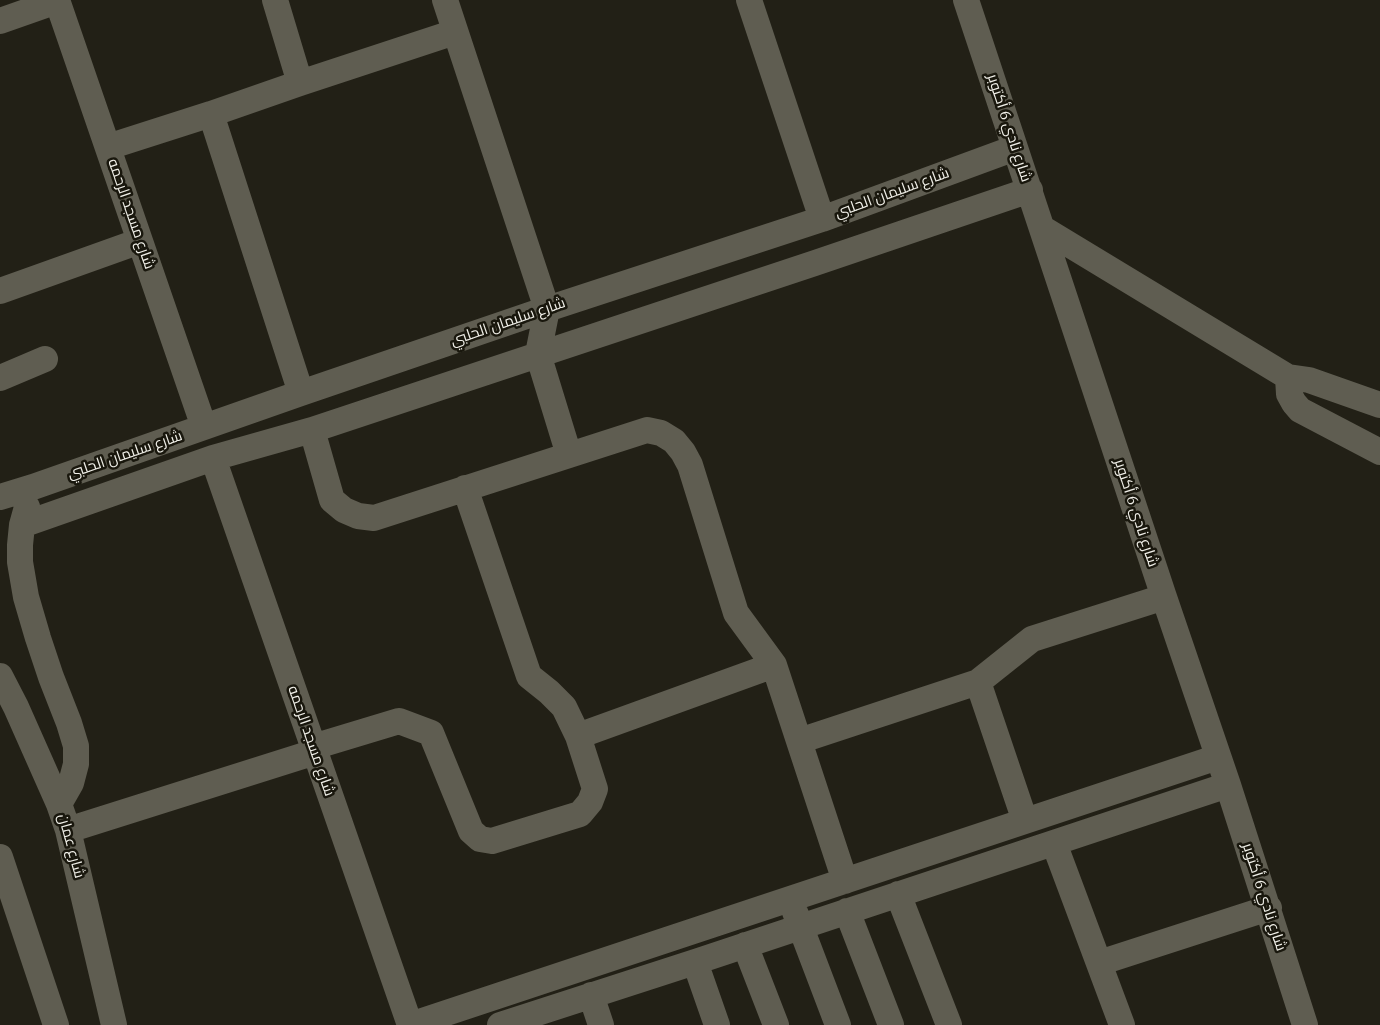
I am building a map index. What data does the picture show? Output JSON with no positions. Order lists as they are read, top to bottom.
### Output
{
  "streets": {
    "street": [
      "شارع نادي 6 أكتوبر",
      "شارع سليمان الحلبي",
      "شارع مسجد الرحمه",
      "شارع عمان"
    ]
  },
  "crossings": [
    ["شارع نادي 6 أكتوبر", "شارع سليمان الحلبي"],
    ["شارع سليمان الحلبي", "شارع مسجد الرحمه"]
  ]
}
